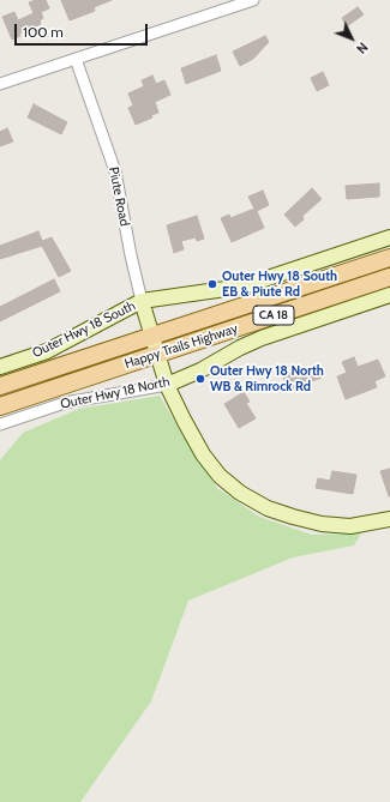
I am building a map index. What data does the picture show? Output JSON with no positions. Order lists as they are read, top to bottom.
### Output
{
  "streets": {
    "main road": ["CA 18", "Happy Trails Highway"],
    "street": ["Piute Road", "Outer Hwy 18 South", "Outer Hwy 18 North"]
  },
  "crossings": [
    ["Piute Road", "Outer Hwy 18 South"],
    ["Piute Road", "Happy Trails Highway"],
    ["Piute Road", "Outer Hwy 18 North"]
  ],
  "places": ["Outer Hwy 18 South EB & Piute Rd", "Outer Hwy 18 North WB & Rimrock Rd"],
  "scale_bar": "100 m",
  "north": "bottom right"
}
